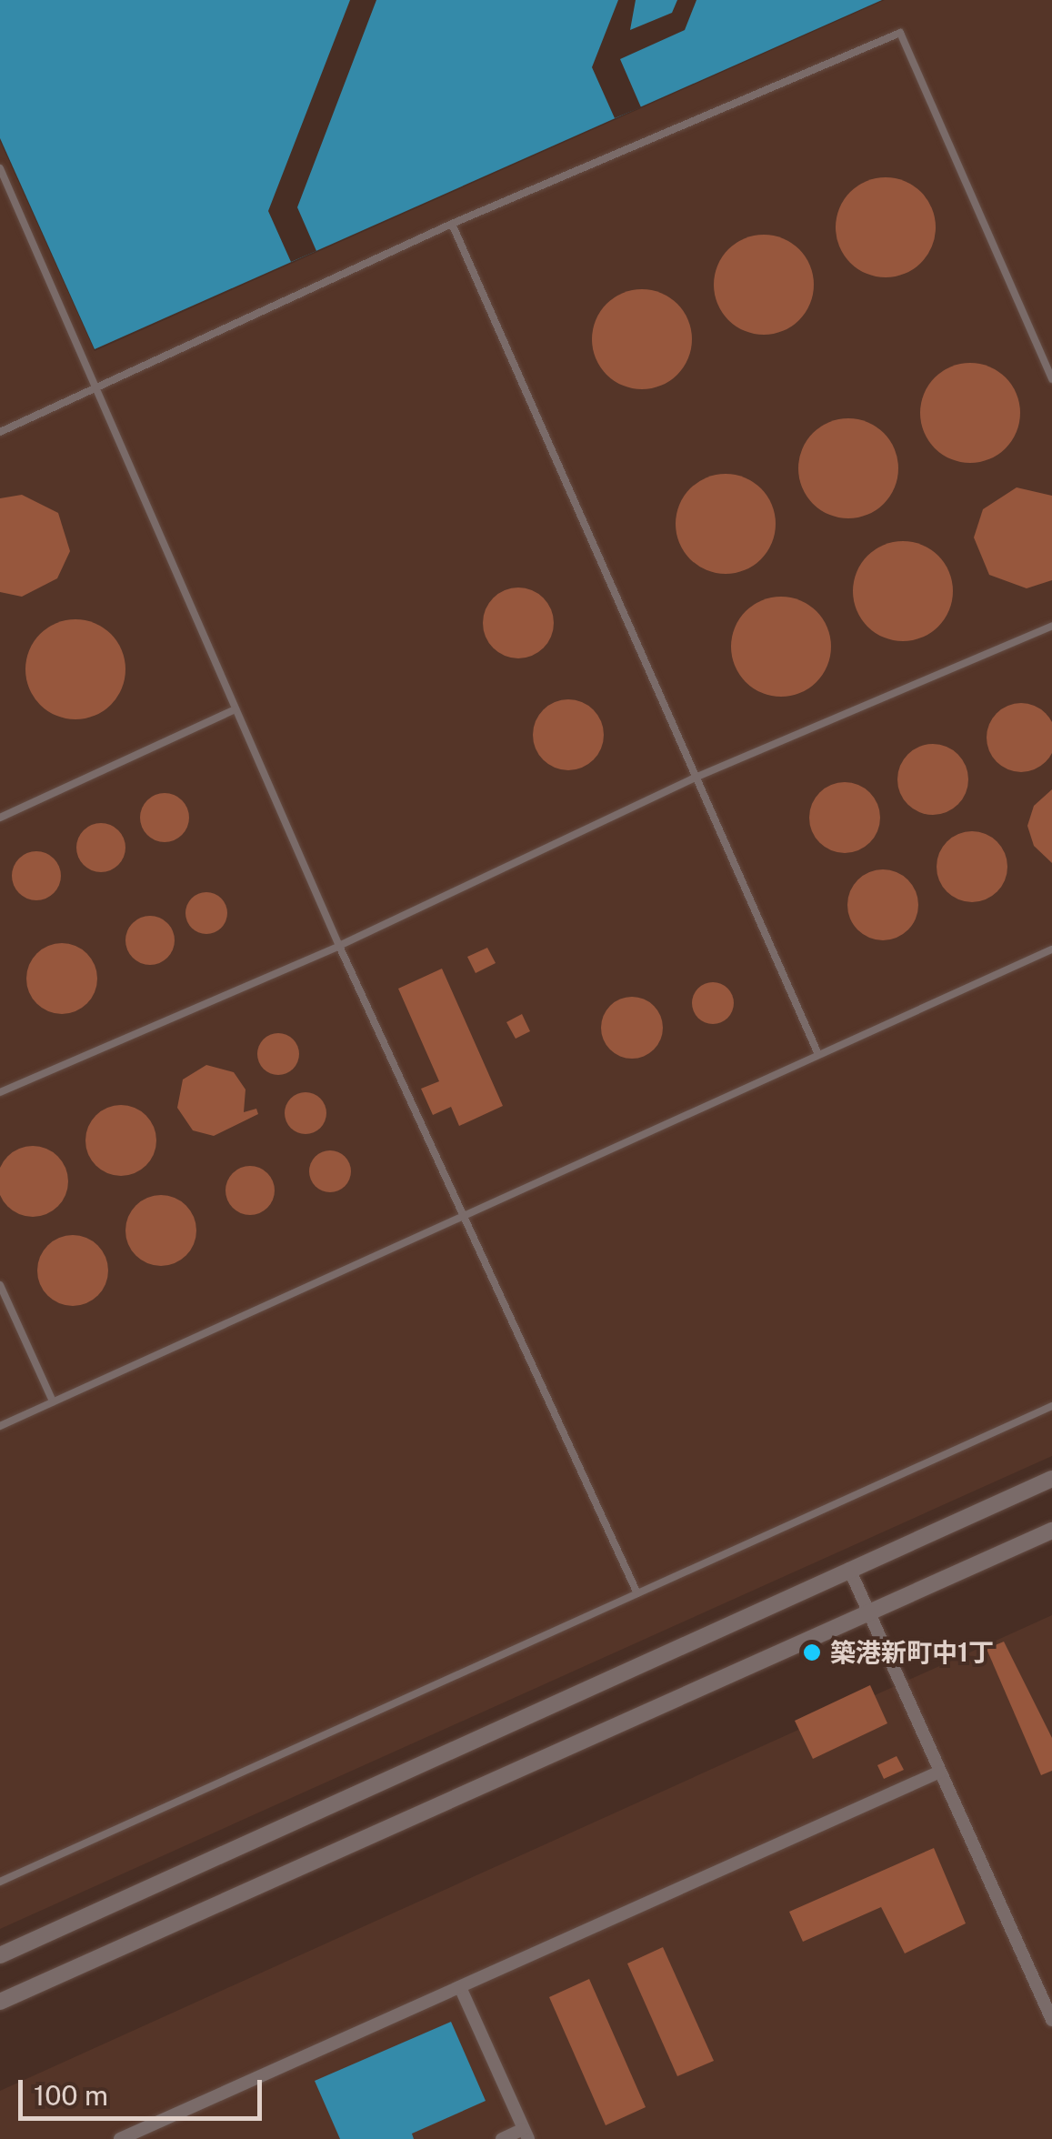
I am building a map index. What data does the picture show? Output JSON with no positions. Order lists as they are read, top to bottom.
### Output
{
  "places": ["築港新町中1丁"],
  "scale_bar": "100 m"
}
